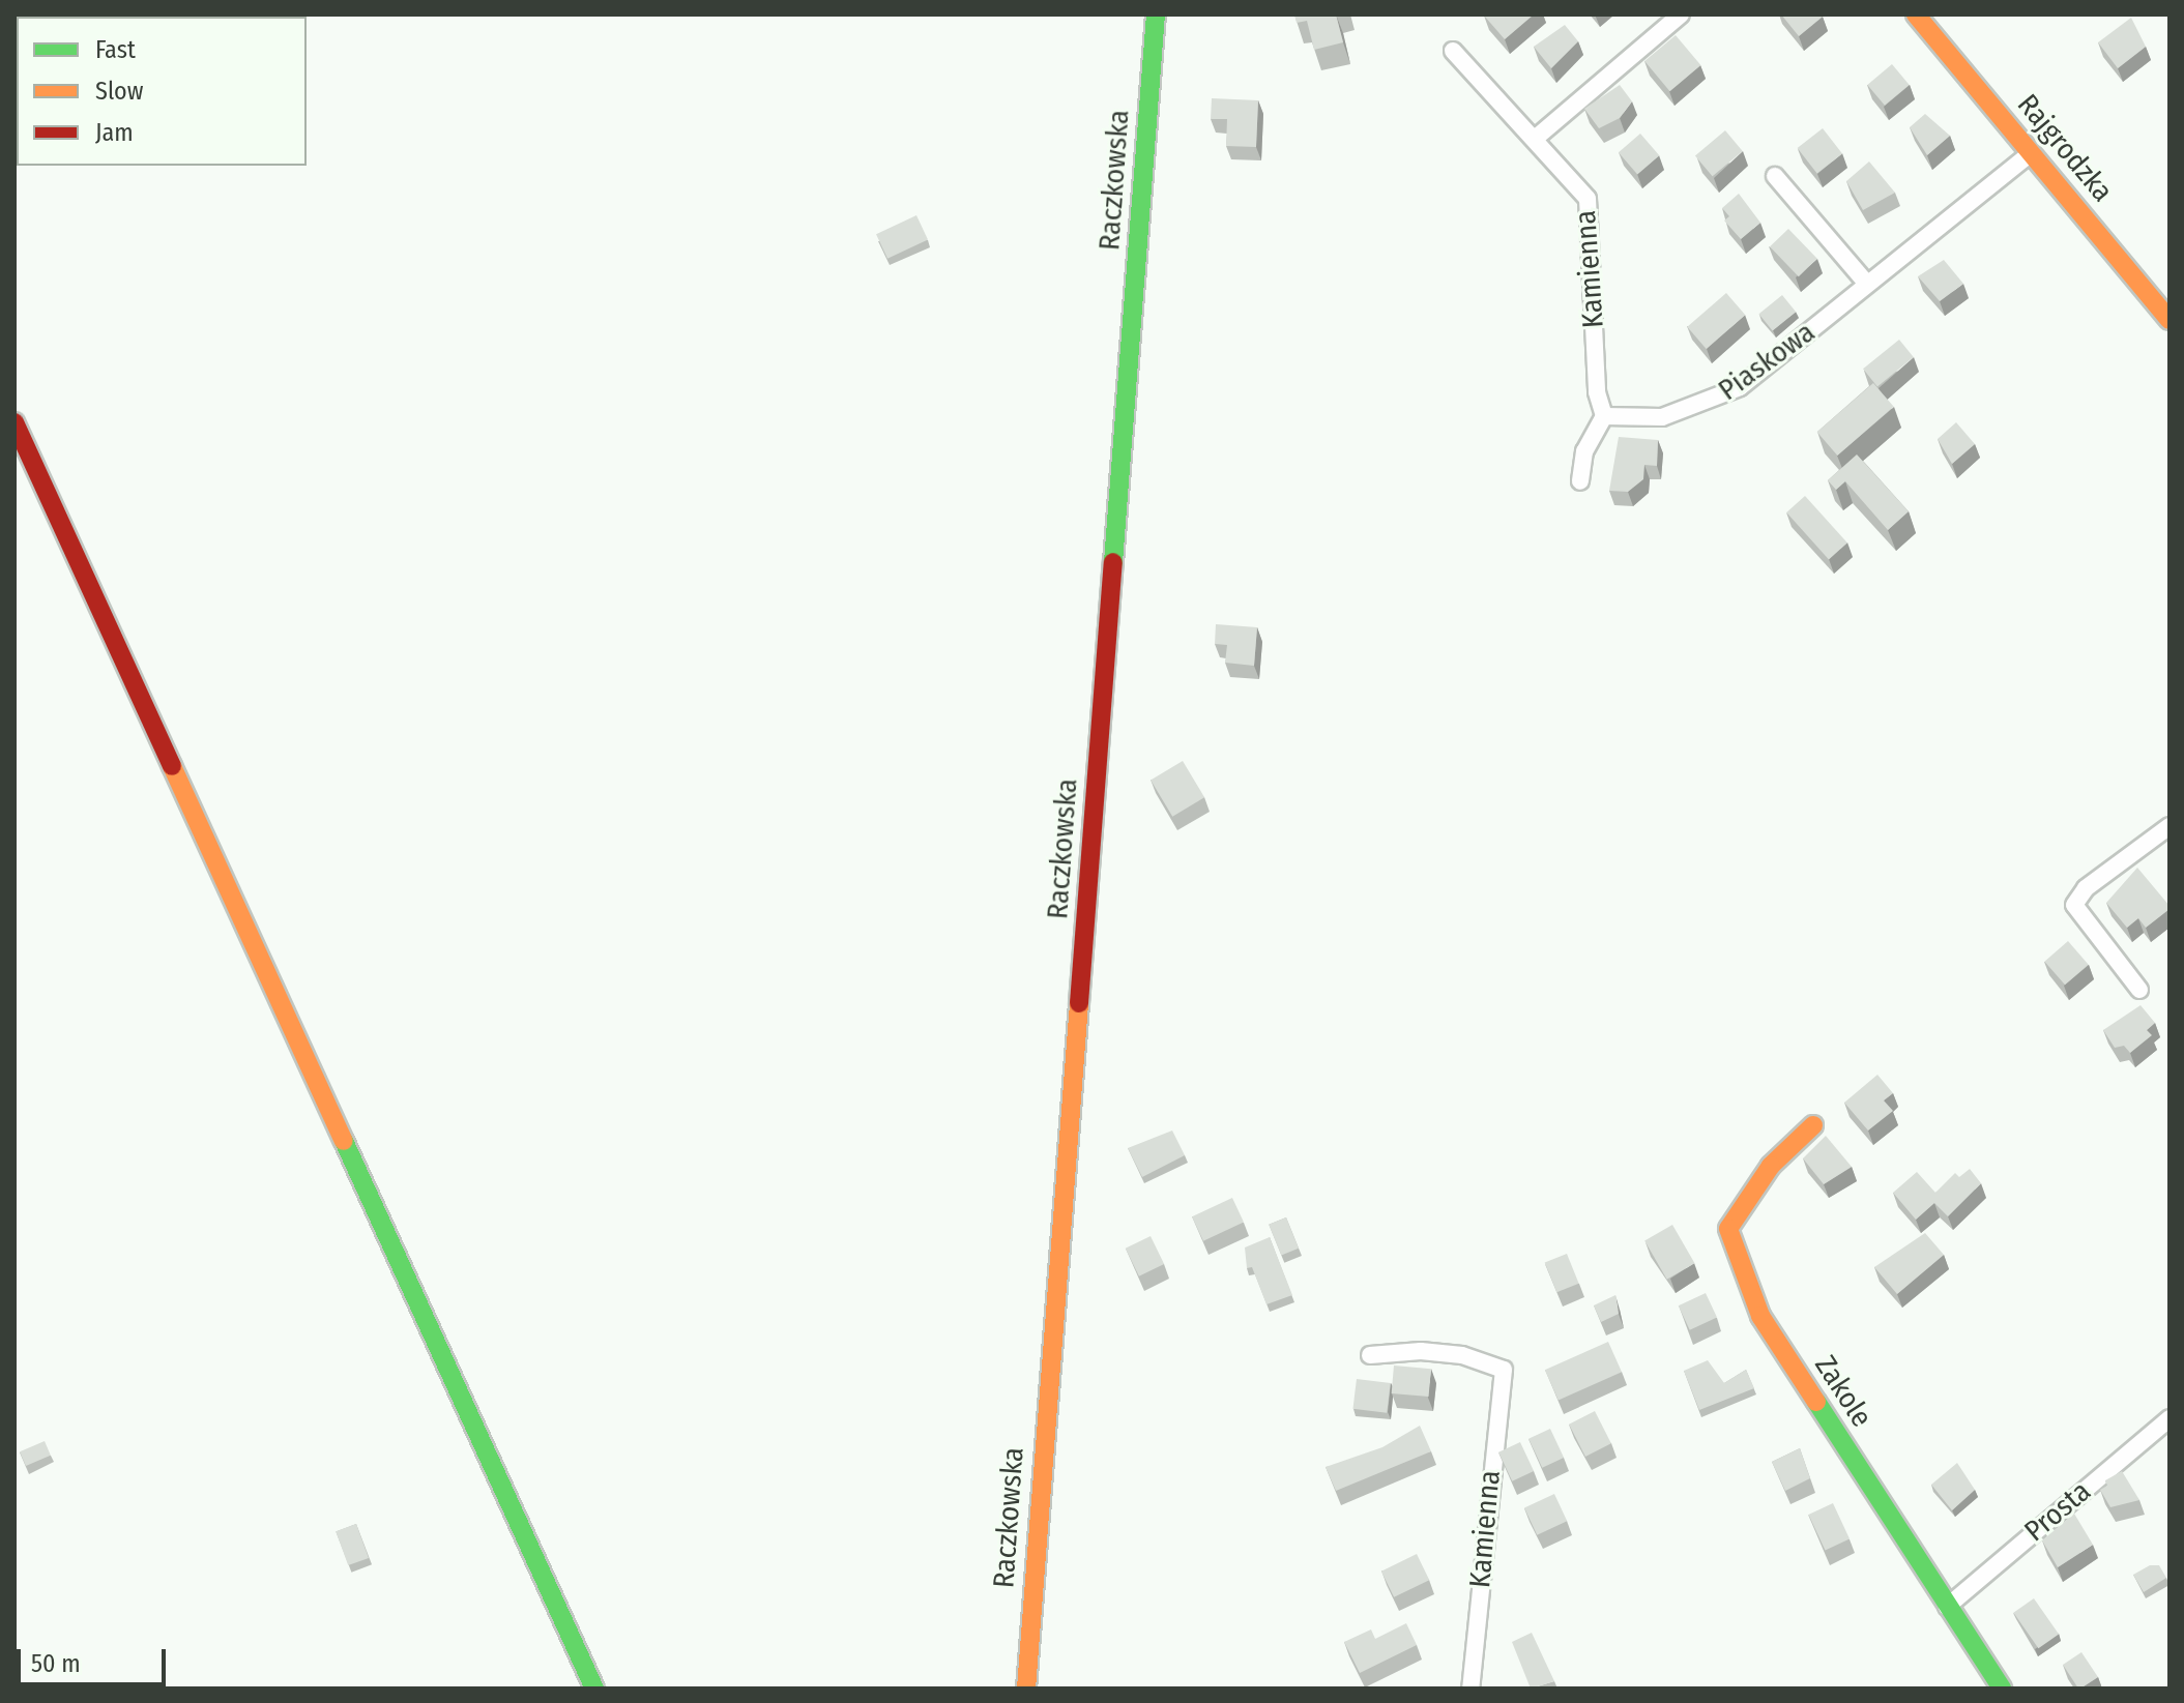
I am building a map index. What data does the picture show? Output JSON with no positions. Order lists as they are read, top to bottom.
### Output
{
  "streets": {
    "street": [
      "Rajgrodzka",
      "Raczkowska",
      "Kamienna",
      "Piaskowa",
      "Zakole",
      "Prosta"
    ]
  },
  "crossings": [
    ["Rajgrodzka", "Piaskowa"],
    ["Kamienna", "Piaskowa"],
    ["Zakole", "Prosta"]
  ],
  "legend": ["Fast", "Slow", "Jam"],
  "scale_bar": "50 m"
}
